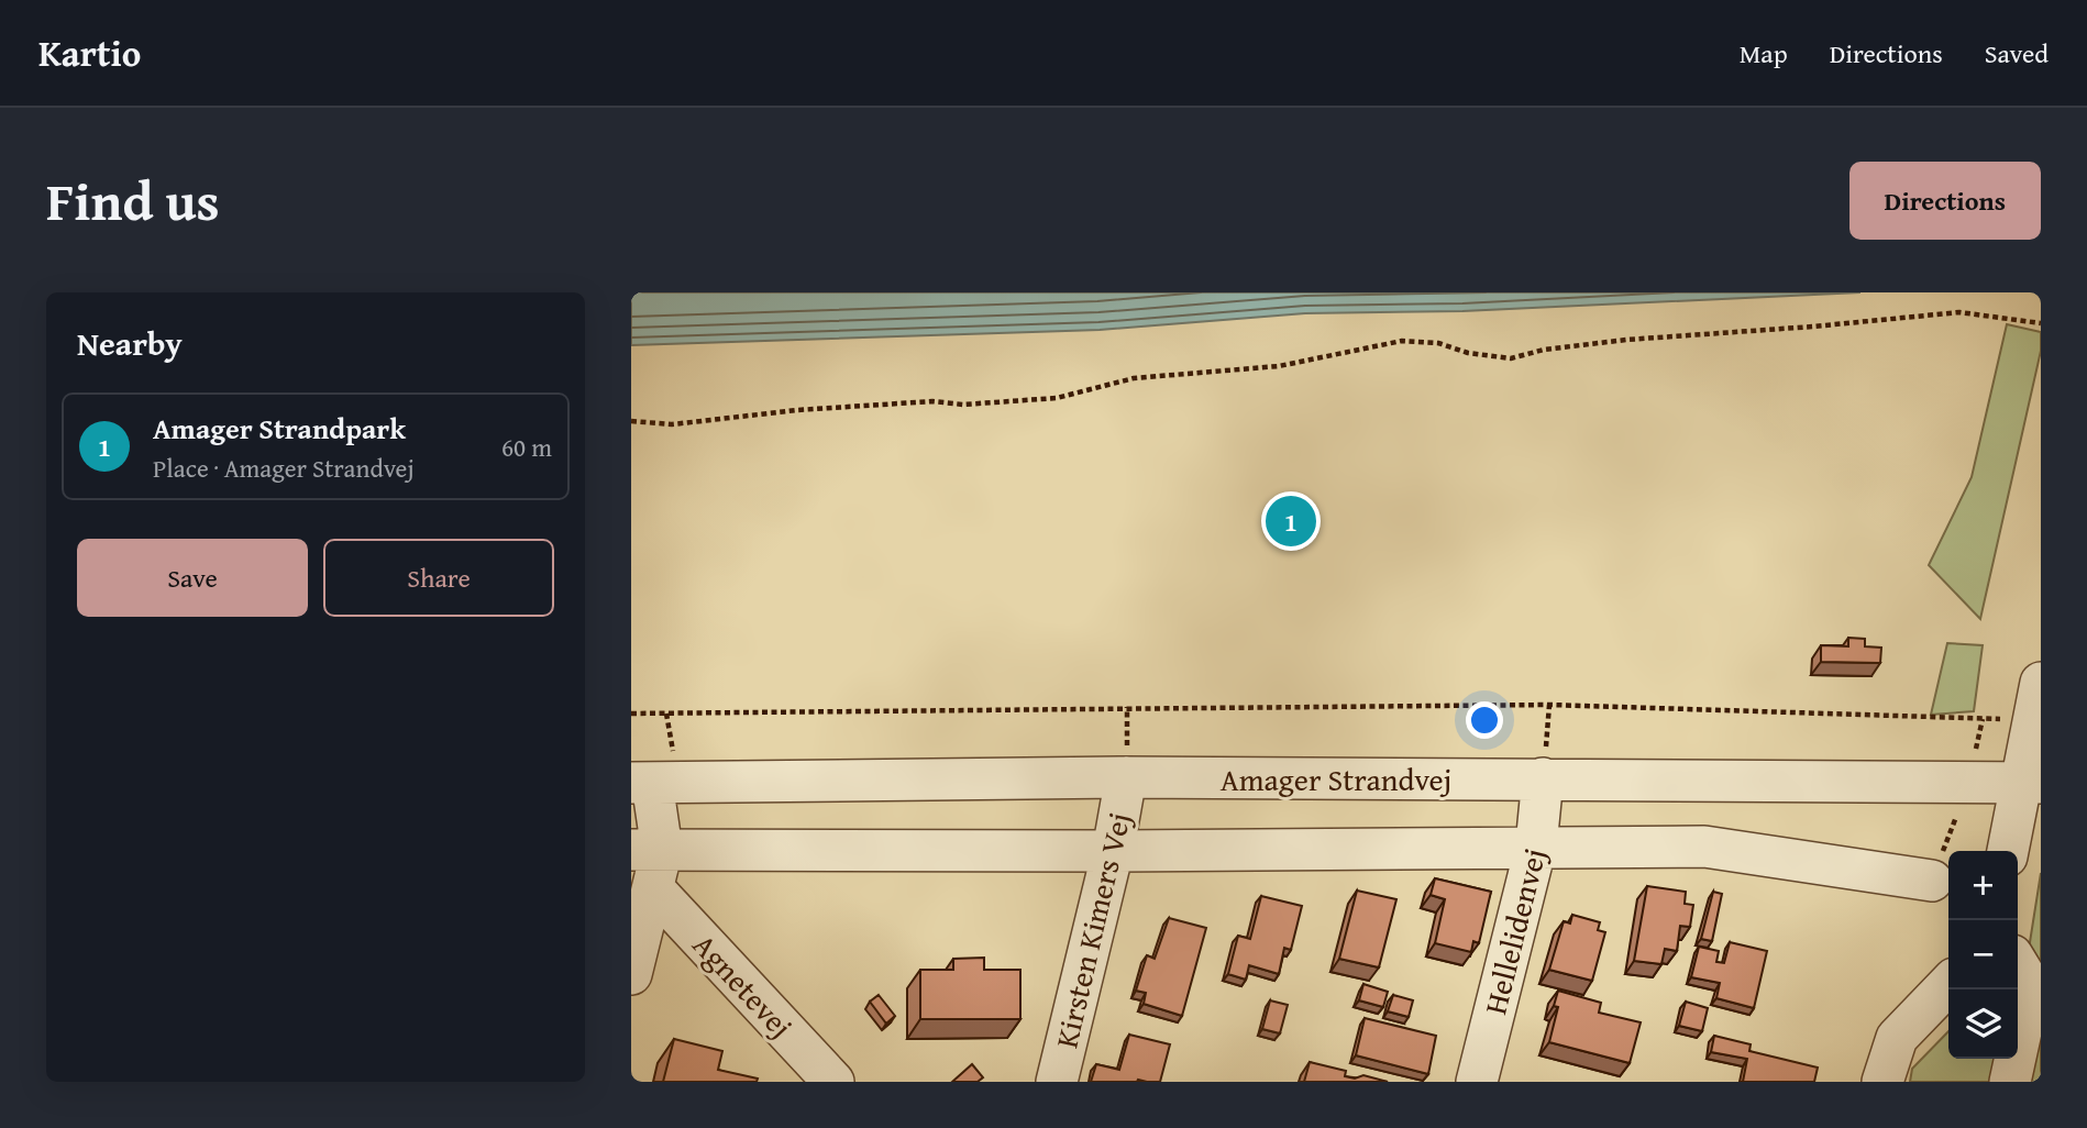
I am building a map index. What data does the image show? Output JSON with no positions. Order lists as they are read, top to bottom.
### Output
{
  "streets": {
    "street": [
      "Amager Strandvej",
      "Kirsten Kimers Vej",
      "Hellelidenvej",
      "Agnetevej"
    ]
  },
  "crossings": [
    ["Amager Strandvej", "Kirsten Kimers Vej"],
    ["Amager Strandvej", "Hellelidenvej"]
  ],
  "page": {
    "header": "Kartio",
    "nav": ["Map", "Directions", "Saved"],
    "title": "Find us",
    "buttons": [
      "Directions",
      ["Save", "Share"]
    ],
    "heading": "Nearby",
    "list": [
      {
        "mark": "1",
        "name": "Amager Strandpark",
        "note": "Place · Amager Strandvej",
        "value": "60 m"
      }
    ],
    "pins": "1",
    "map_buttons": ["+", "−"]
  }
}
